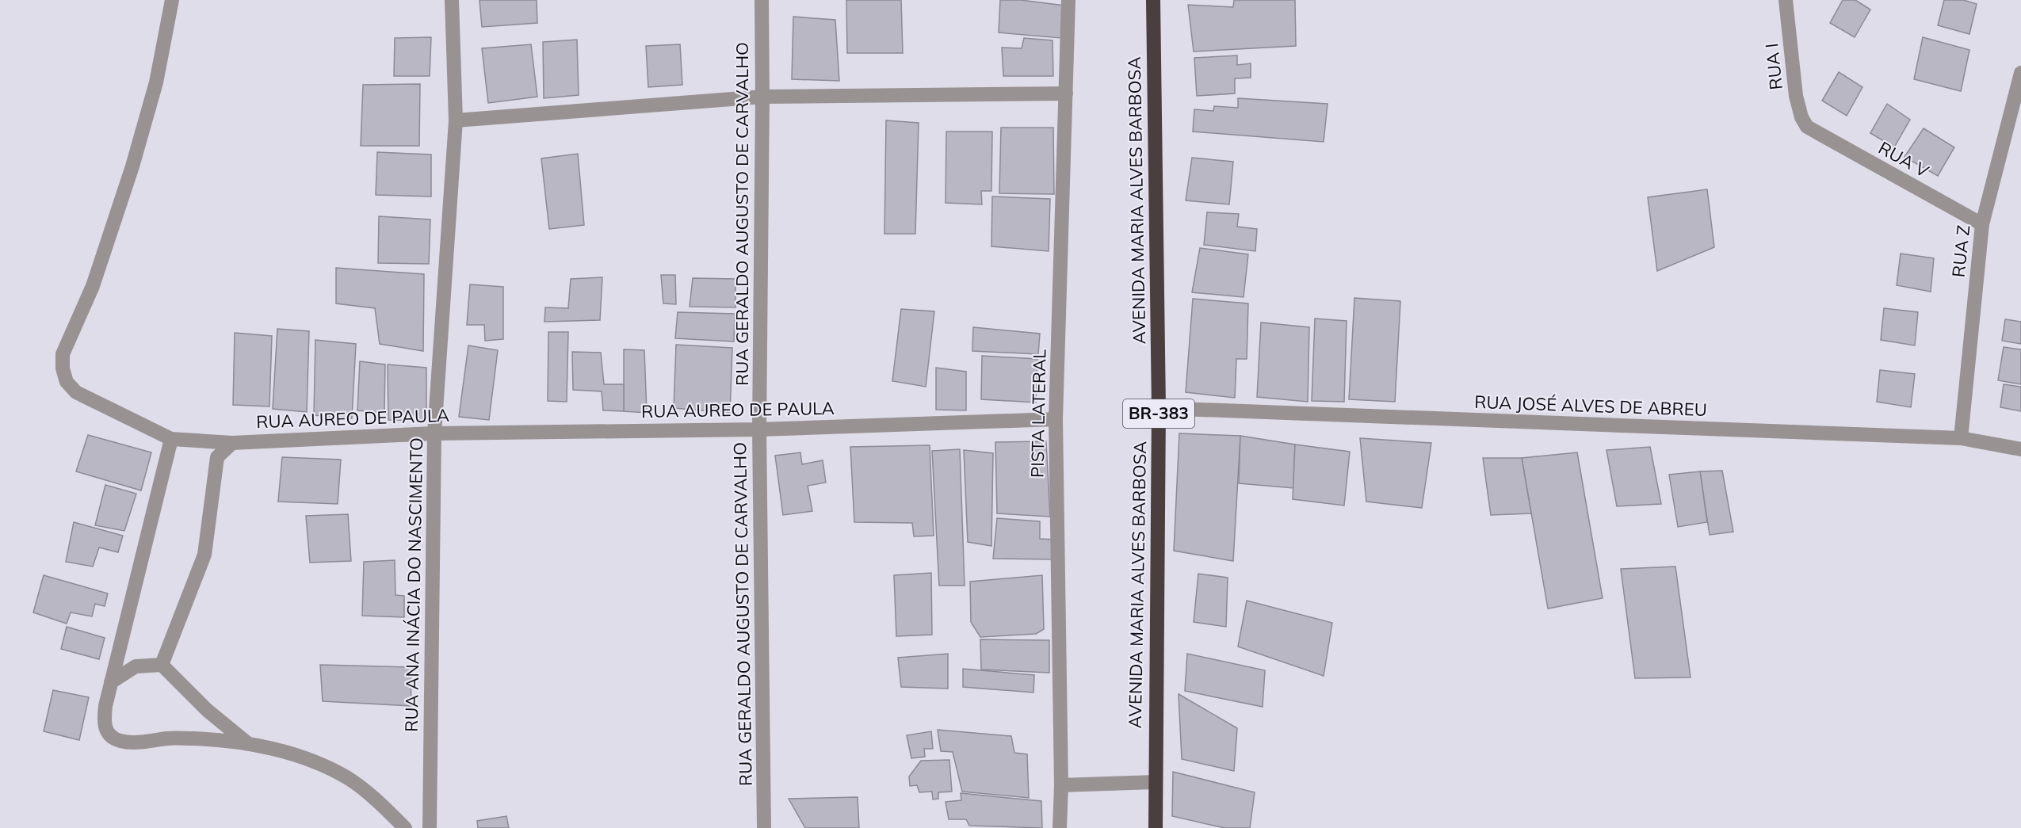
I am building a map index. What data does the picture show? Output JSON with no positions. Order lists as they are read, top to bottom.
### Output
{
  "streets": {
    "highway": ["AVENIDA MARIA ALVES BARBOSA", "BR-383"],
    "street": [
      "RUA I",
      "RUA V",
      "RUA GERALDO AUGUSTO DE CARVALHO",
      "RUA Z",
      "RUA JOSÉ ALVES DE ABREU",
      "RUA AUREO DE PAULA",
      "PISTA LATERAL",
      "RUA ANA INÁCIA DO NASCIMENTO"
    ]
  },
  "crossings": [
    ["RUA I", "RUA V"],
    ["RUA V", "RUA Z"],
    ["AVENIDA MARIA ALVES BARBOSA", "RUA JOSÉ ALVES DE ABREU"],
    ["RUA GERALDO AUGUSTO DE CARVALHO", "RUA AUREO DE PAULA"],
    ["RUA Z", "RUA JOSÉ ALVES DE ABREU"],
    ["RUA AUREO DE PAULA", "PISTA LATERAL"],
    ["RUA AUREO DE PAULA", "RUA ANA INÁCIA DO NASCIMENTO"]
  ]
}
